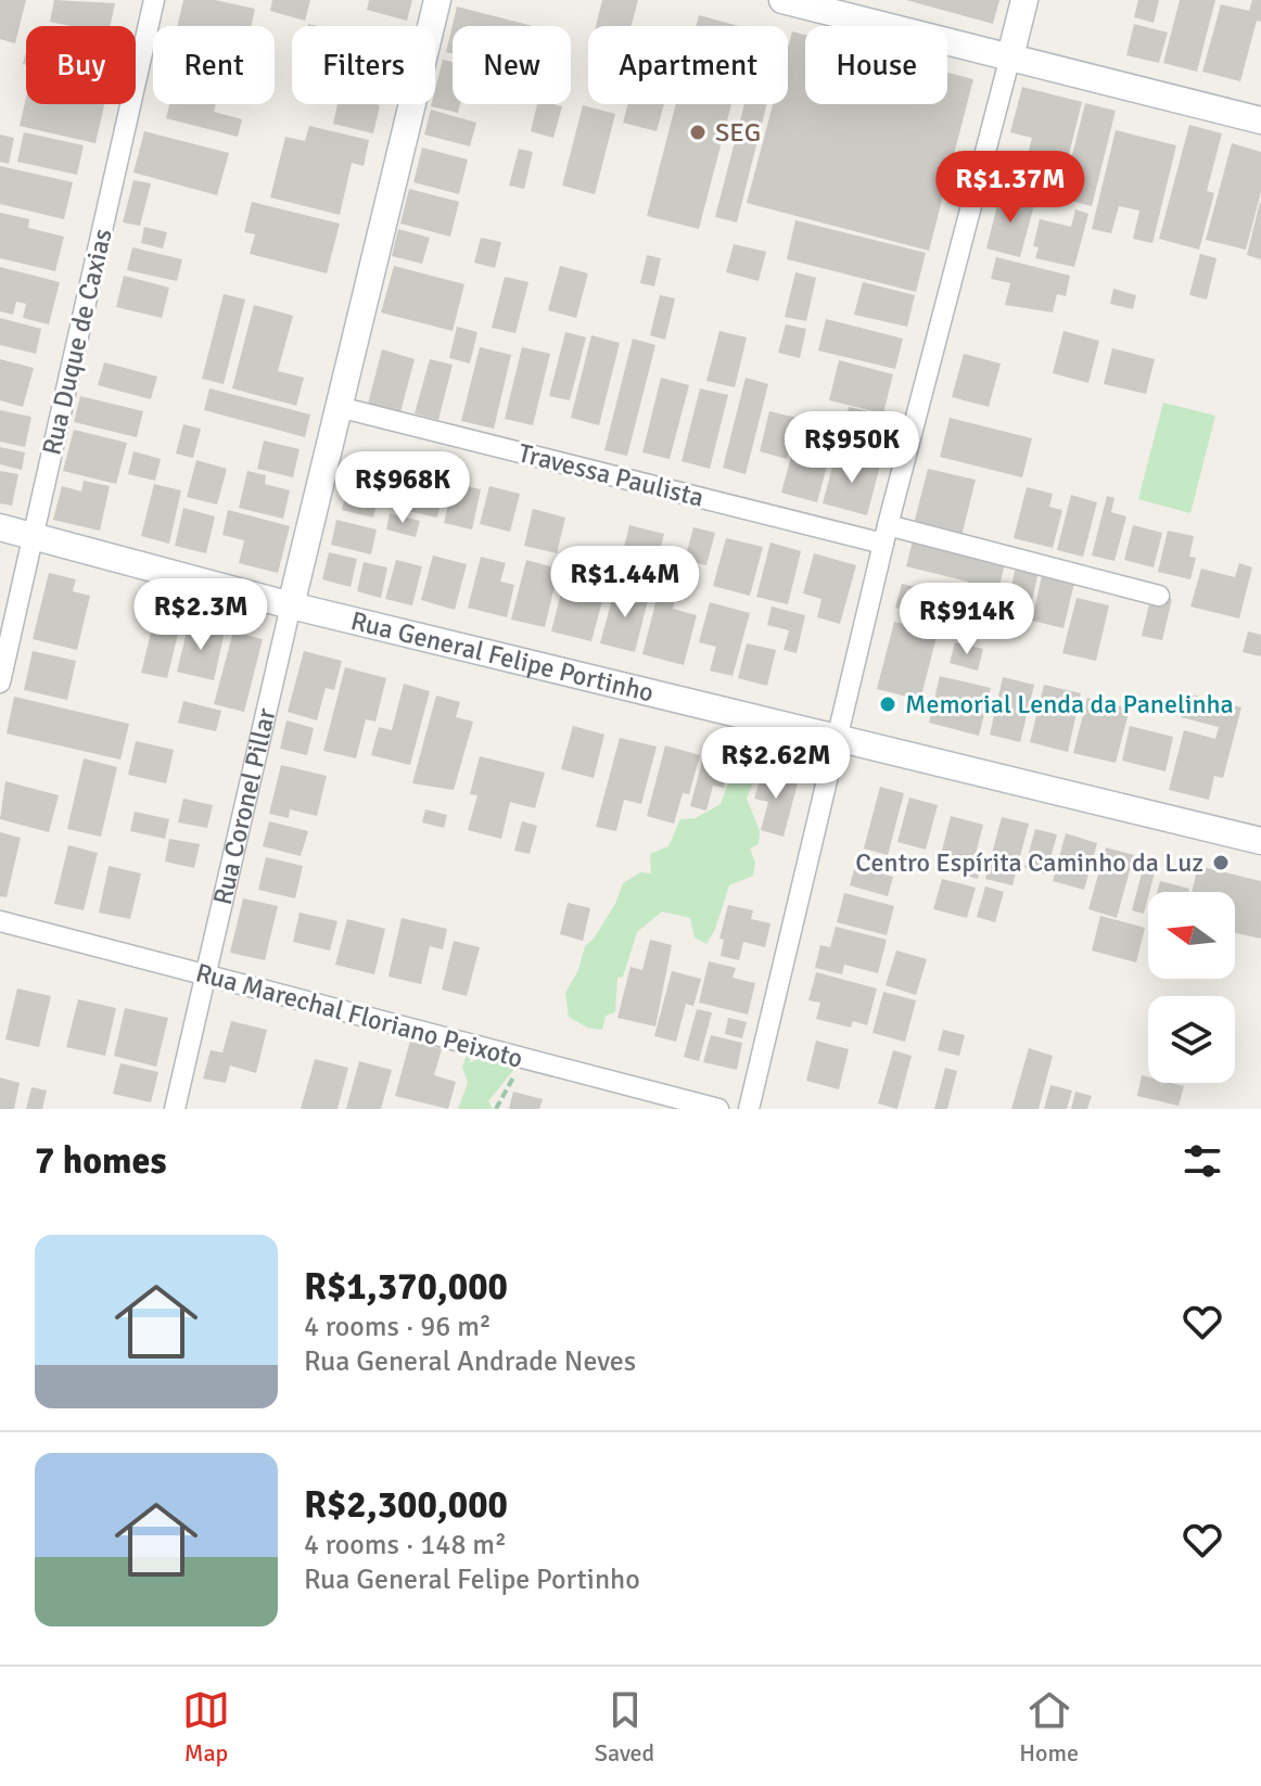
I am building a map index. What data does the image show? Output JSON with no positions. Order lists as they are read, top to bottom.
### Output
{
  "streets": {
    "street": [
      "Rua Duque de Caxias",
      "Travessa Paulista",
      "Rua General Felipe Portinho",
      "Rua Coronel Pillar",
      "Rua Marechal Floriano Peixoto"
    ]
  },
  "crossings": [
    ["Rua Duque de Caxias", "Rua General Felipe Portinho"],
    ["Travessa Paulista", "Rua Coronel Pillar"],
    ["Rua General Felipe Portinho", "Rua Coronel Pillar"],
    ["Rua Coronel Pillar", "Rua Marechal Floriano Peixoto"]
  ],
  "places": ["SEG", "Memorial Lenda da Panelinha", "Centro Espírita Caminho da Luz"],
  "north": "left",
  "page": {
    "chip": [
      "Buy",
      "Rent",
      "Filters",
      "New",
      "Apartment",
      "House"
    ],
    "price": [
      "R$1.37M",
      "R$950K",
      "R$968K",
      "R$1.44M",
      "R$2.3M",
      "R$914K",
      "R$2.62M"
    ],
    "heading": "7 homes",
    "list": [
      {
        "name": "R$1,370,000",
        "note": "4 rooms · 96 m² · Rua General Andrade Neves"
      },
      {
        "name": "R$2,300,000",
        "note": "4 rooms · 148 m² · Rua General Felipe Portinho"
      }
    ],
    "tabs": ["Map", "Saved", "Home"]
  }
}
